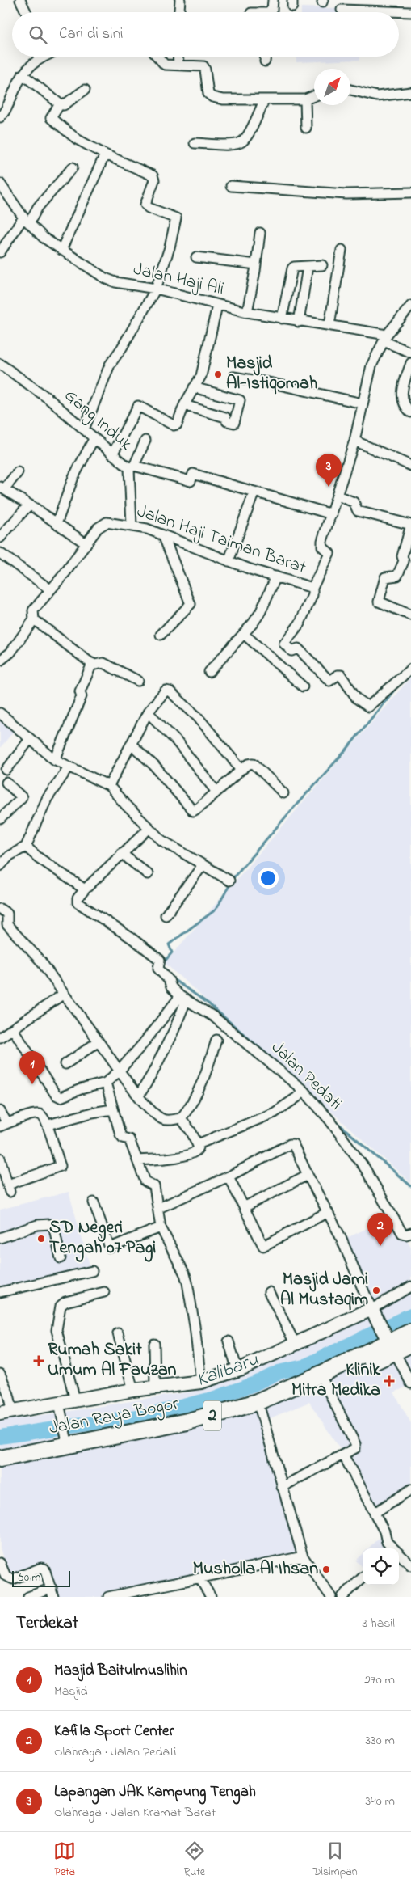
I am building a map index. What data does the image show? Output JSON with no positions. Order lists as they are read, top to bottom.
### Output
{
  "streets": {
    "highway": ["2", "Jalan Raya Bogor"],
    "street": [
      "Jalan Haji Ali",
      "Gang Induk",
      "Jalan Haji Taiman Barat",
      "Jalan Pedati"
    ]
  },
  "crossings": [
    ["Gang Induk", "Jalan Haji Taiman Barat"]
  ],
  "water": ["Kalibaru"],
  "places": {
    "other": [
      "Masjid Al-Istiqomah",
      "SD Negeri Tengah 07 Pagi",
      "Masjid Jami Al Mustaqim",
      "Musholla Al Ihsan"
    ],
    "health": ["Rumah Sakit Umum Al Fauzan", "Klinik Mitra Medika"]
  },
  "scale_bar": "50 m",
  "north": "top right",
  "page": {
    "search": "Cari di sini",
    "pins": ["3", "1", "2"],
    "scale": "50 m",
    "heading": ["Terdekat", "3 hasil"],
    "list": [
      {
        "mark": "1",
        "name": "Masjid Baitulmuslihin",
        "note": "Masjid",
        "value": "270 m"
      },
      {
        "mark": "2",
        "name": "Kafila Sport Center",
        "note": "Olahraga · Jalan Pedati",
        "value": "330 m"
      },
      {
        "mark": "3",
        "name": "Lapangan JAK Kampung Tengah",
        "note": "Olahraga · Jalan Kramat Barat",
        "value": "340 m"
      }
    ],
    "nav": ["Peta", "Rute", "Disimpan"]
  }
}
